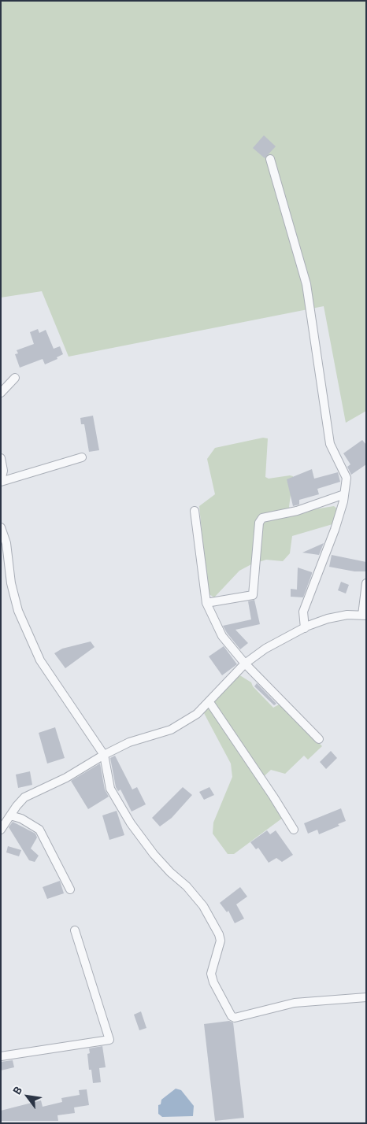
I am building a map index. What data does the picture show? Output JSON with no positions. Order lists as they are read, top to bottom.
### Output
{
  "north": "top left"
}
